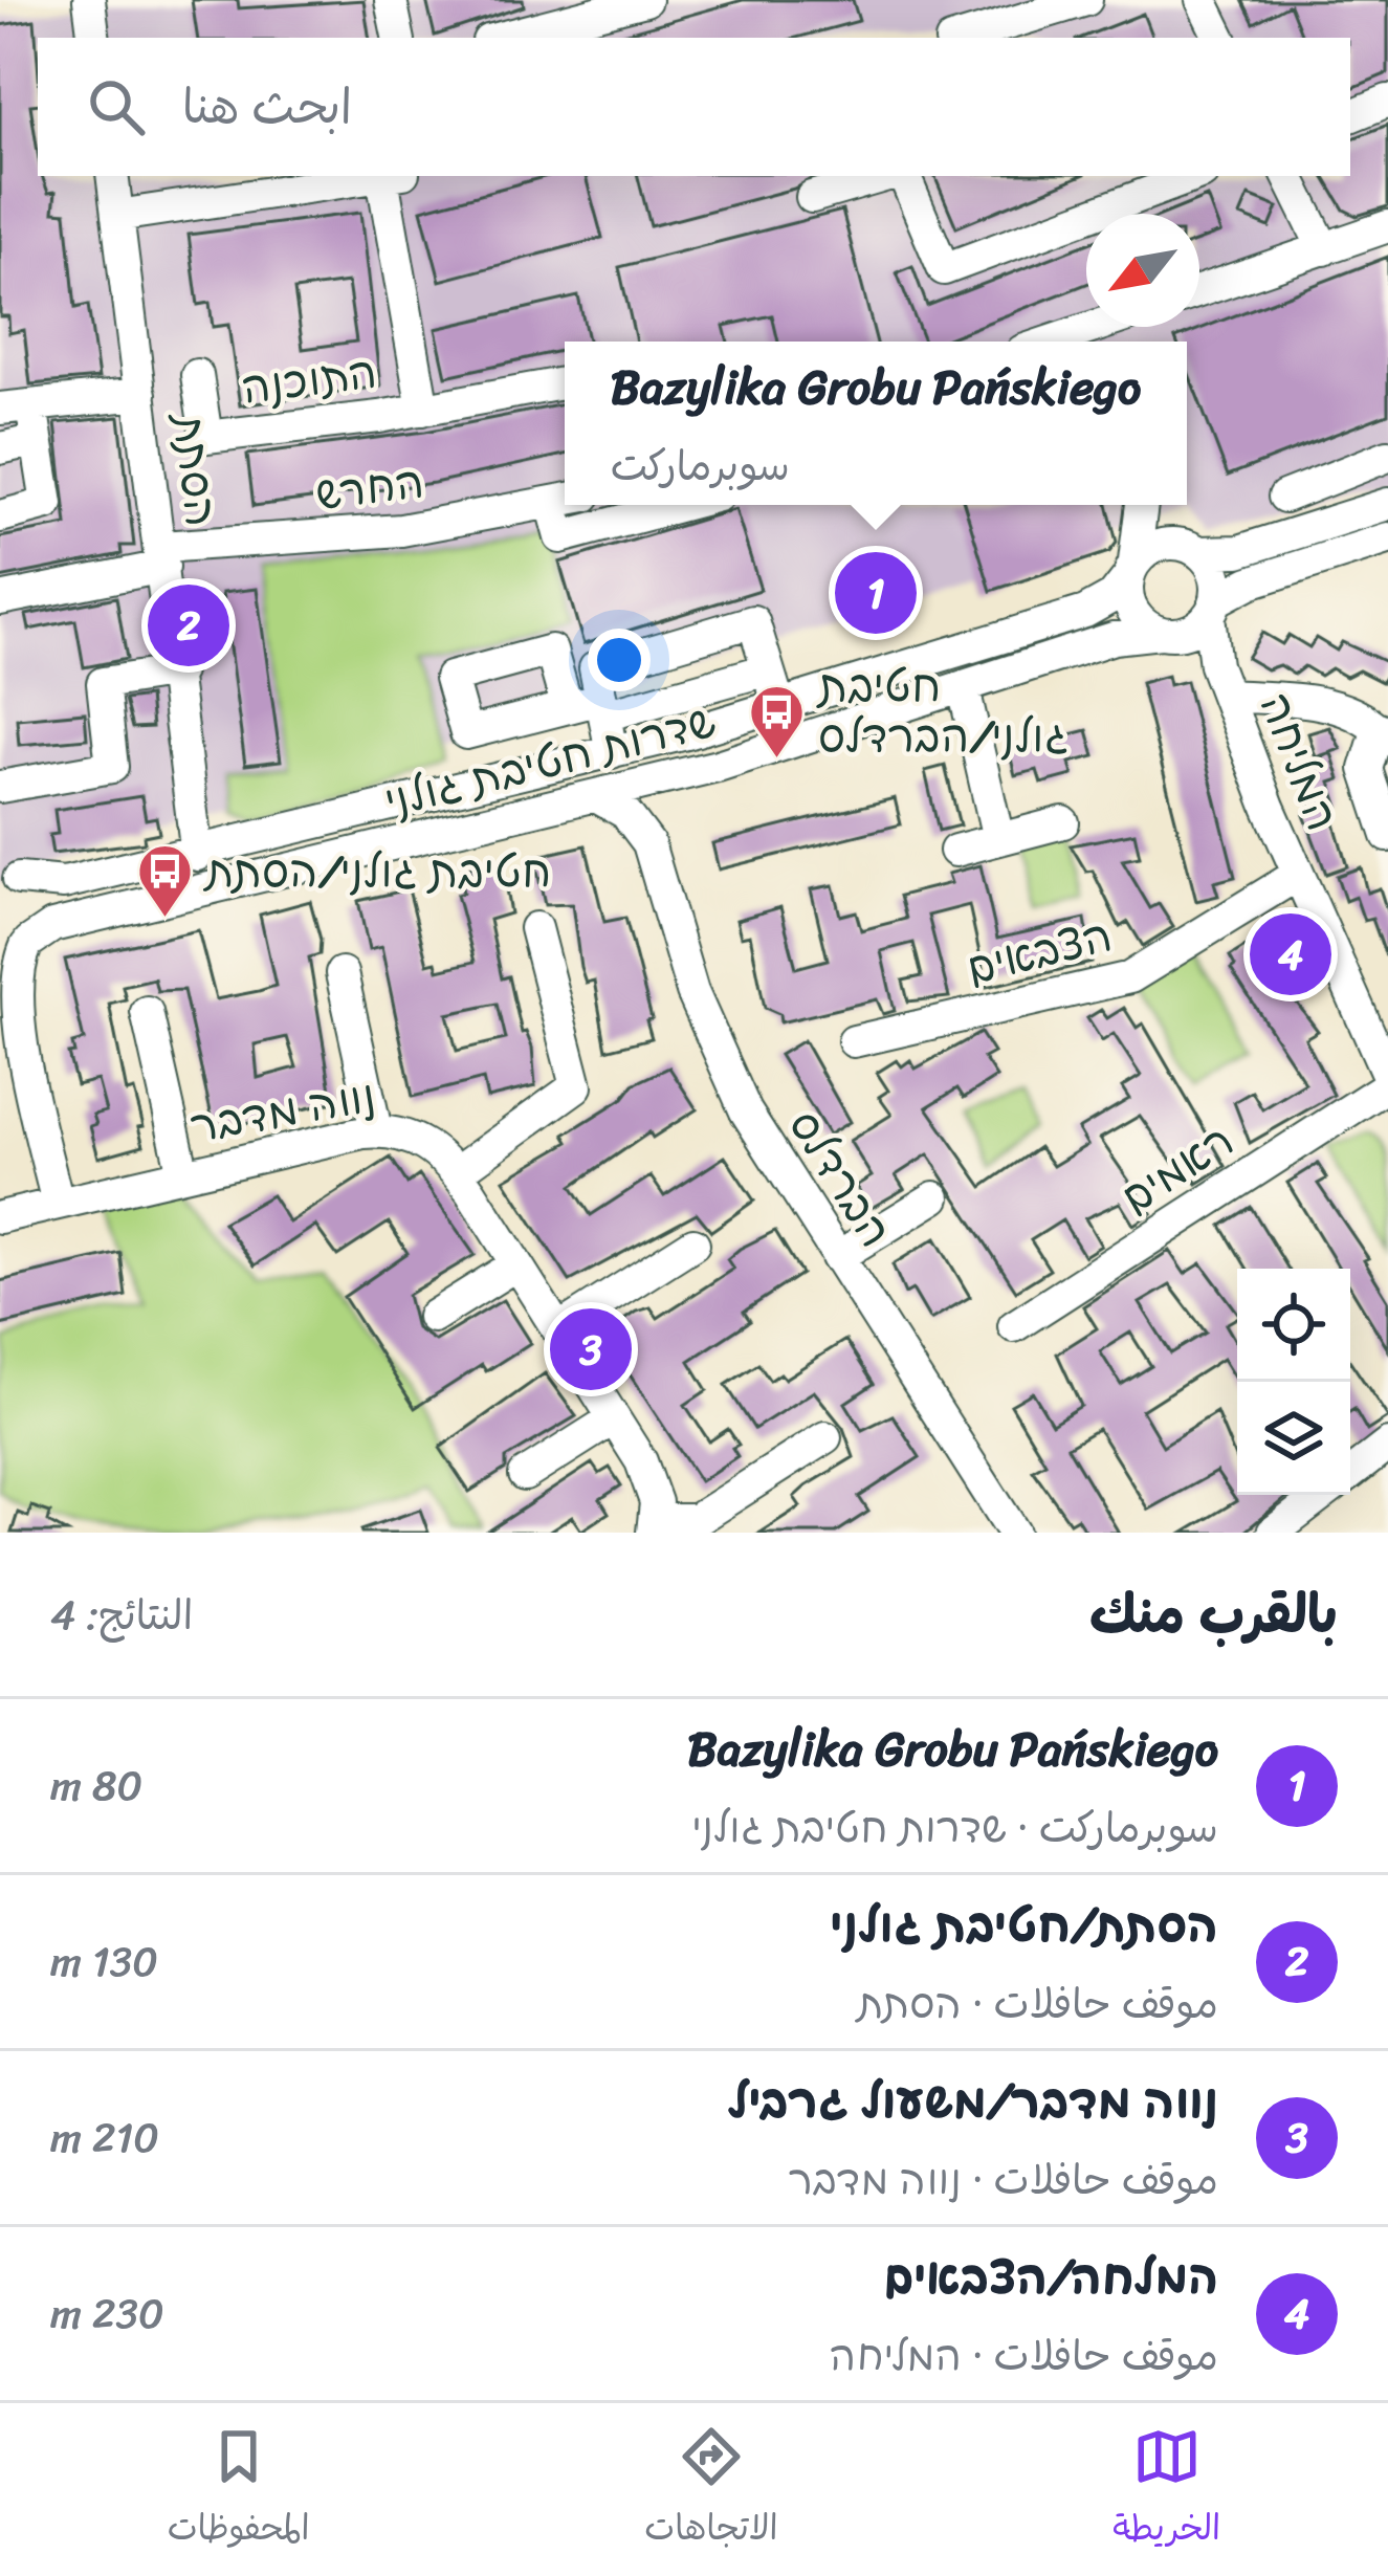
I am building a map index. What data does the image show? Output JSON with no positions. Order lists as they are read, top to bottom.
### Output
{
  "streets": {
    "street": [
      "התוכנה",
      "הסתת",
      "החרש",
      "שדרות חטיבת גולני",
      "המליחה",
      "הצבאים",
      "נווה מדבר",
      "ראמים",
      "הברדלס"
    ]
  },
  "crossings": [
    ["הסתת", "החרש"],
    ["הסתת", "שדרות חטיבת גולני"],
    ["שדרות חטיבת גולני", "המליחה"],
    ["שדרות חטיבת גולני", "הברדלס"],
    ["המליחה", "הצבאים"],
    ["המליחה", "ראמים"]
  ],
  "places": {
    "bus stop": ["חטיבת גולני/הברדלס", "חטיבת גולני/הסתת"]
  },
  "north": "bottom left",
  "page": {
    "search": "ابحث هنا",
    "popup": ["Bazylika Grobu Pańskiego", "سوبرماركت"],
    "pins": [
      "1",
      "2",
      "4",
      "3"
    ],
    "heading": ["بالقرب منك", "النتائج: 4"],
    "list": [
      {
        "mark": "1",
        "name": "Bazylika Grobu Pańskiego",
        "note": "سوبرماركت · שדרות חטיבת גולני",
        "value": "80 m"
      },
      {
        "mark": "2",
        "name": "הסתת/חטיבת גולני",
        "note": "موقف حافلات · הסתת",
        "value": "130 m"
      },
      {
        "mark": "3",
        "name": "נווה מדבר/משעול גרביל",
        "note": "موقف حافلات · נווה מדבר",
        "value": "210 m"
      },
      {
        "mark": "4",
        "name": "המלחה/הצבאים",
        "note": "موقف حافلات · המליחה",
        "value": "230 m"
      }
    ],
    "nav": ["الخريطة", "الاتجاهات", "المحفوظات"]
  }
}
